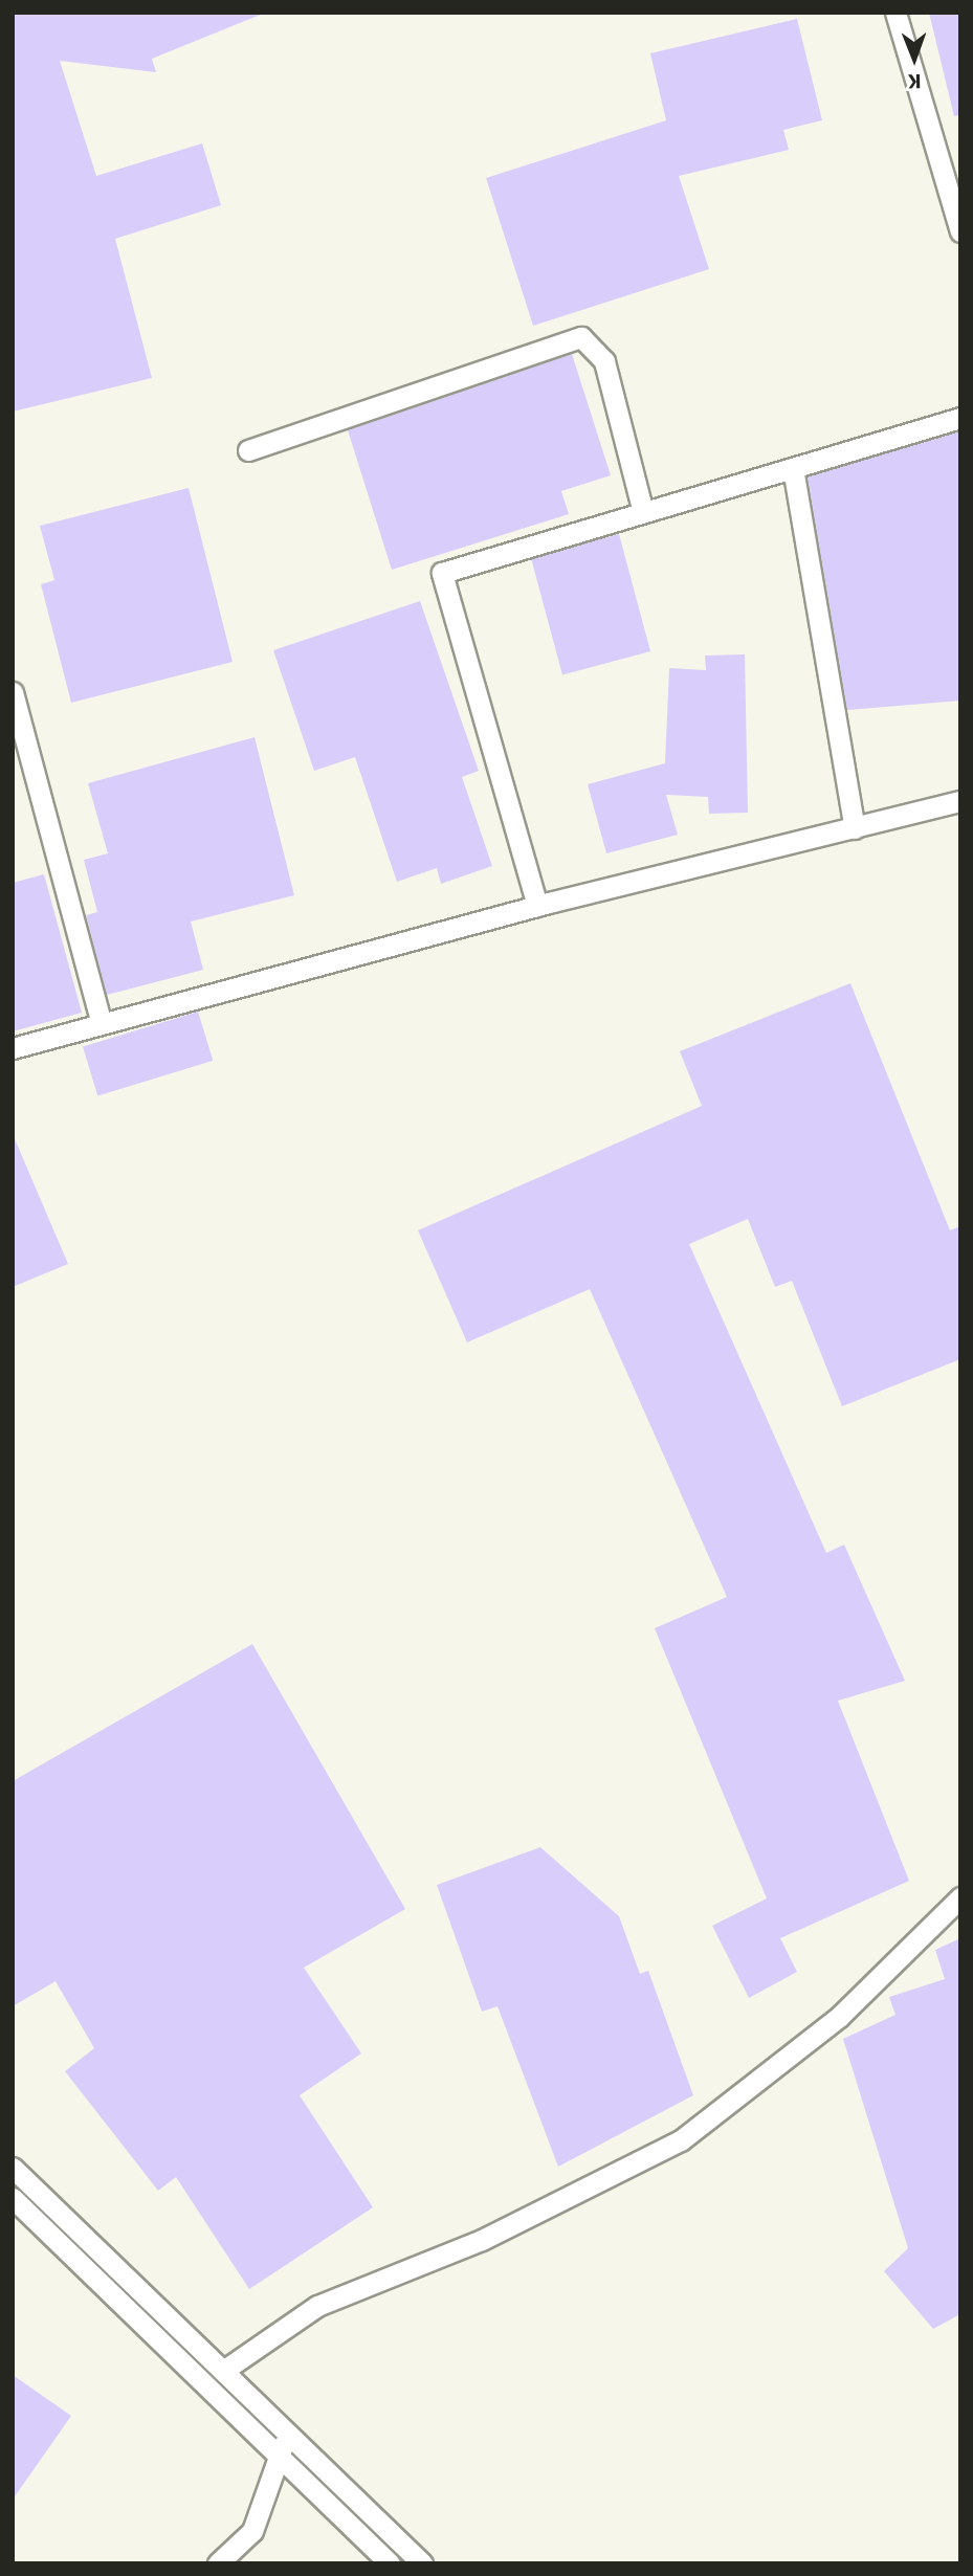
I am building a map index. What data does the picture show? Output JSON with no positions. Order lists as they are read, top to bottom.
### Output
{
  "north": "bottom"
}
